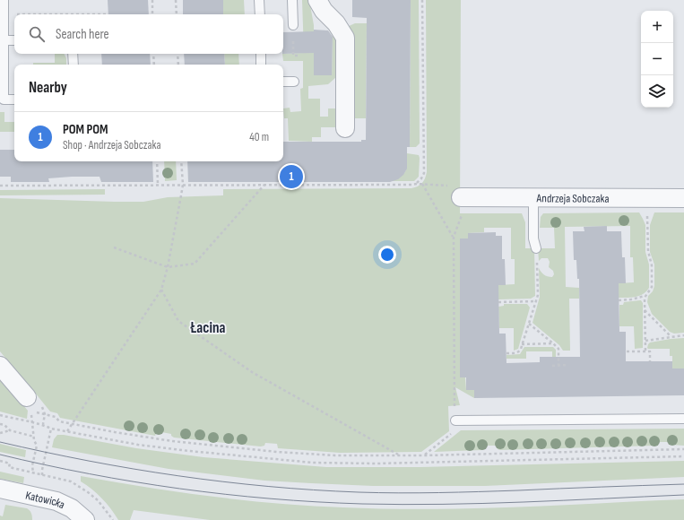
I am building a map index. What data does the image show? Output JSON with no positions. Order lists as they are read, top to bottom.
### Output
{
  "streets": {
    "street": ["Andrzeja Sobczaka", "Katowicka"]
  },
  "districts": ["Łacina"],
  "page": {
    "map_buttons": ["+", "−"],
    "search": "Search here",
    "heading": "Nearby",
    "list": [
      {
        "mark": "1",
        "name": "POM POM",
        "note": "Shop · Andrzeja Sobczaka",
        "value": "40 m"
      }
    ],
    "pins": "1"
  }
}
